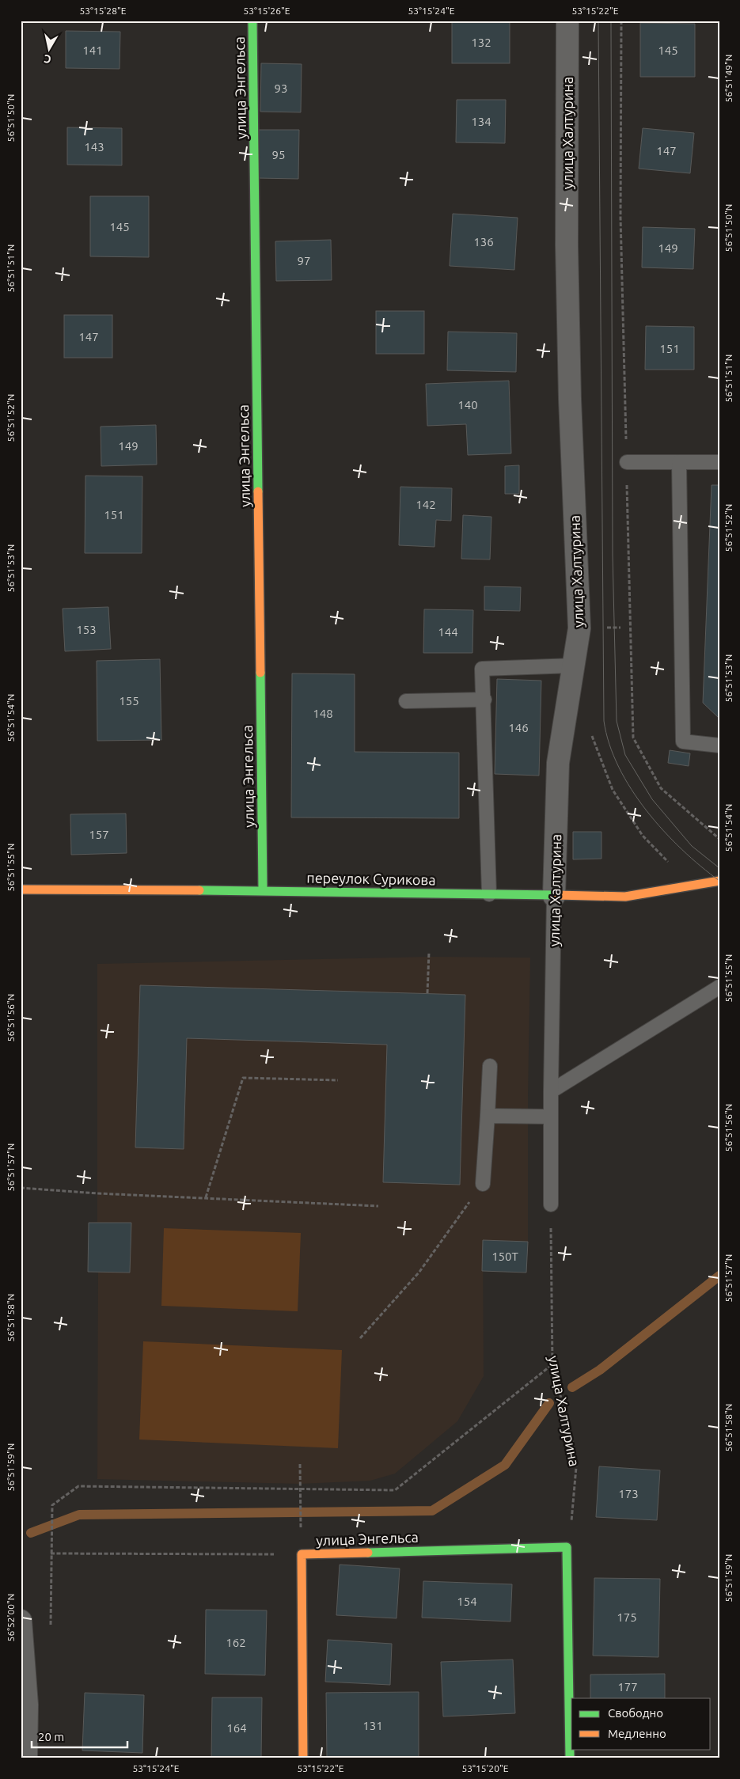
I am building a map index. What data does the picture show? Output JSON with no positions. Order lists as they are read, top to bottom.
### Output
{
  "streets": {
    "street": ["улица Энгельса", "улица Халтурина", "переулок Сурикова"]
  },
  "crossings": [
    ["улица Энгельса", "улица Халтурина"],
    ["улица Энгельса", "переулок Сурикова"],
    ["улица Халтурина", "переулок Сурикова"]
  ],
  "house_numbers": [
    "132",
    "141",
    "145",
    "93",
    "134",
    "143",
    "147",
    "95",
    "145",
    "136",
    "149",
    "97",
    "147",
    "151",
    "140",
    "149",
    "142",
    "151",
    "153",
    "144",
    "155",
    "148",
    "146",
    "157",
    "150Т",
    "173",
    "154",
    "175",
    "162",
    "177",
    "131",
    "164"
  ],
  "legend": ["Свободно", "Медленно"],
  "scale_bar": "20 m",
  "north": "bottom",
  "coordinates": [
    "53°15'28\"E",
    "53°15'26\"E",
    "53°15'24\"E",
    "53°15'22\"E",
    "56°51'49\"N",
    "56°51'50\"N",
    "56°51'51\"N",
    "56°51'52\"N",
    "56°51'53\"N",
    "56°51'54\"N",
    "56°51'55\"N",
    "56°51'56\"N",
    "56°51'57\"N",
    "56°51'58\"N",
    "56°51'59\"N",
    "56°52'00\"N",
    "53°15'20\"E"
  ]
}
